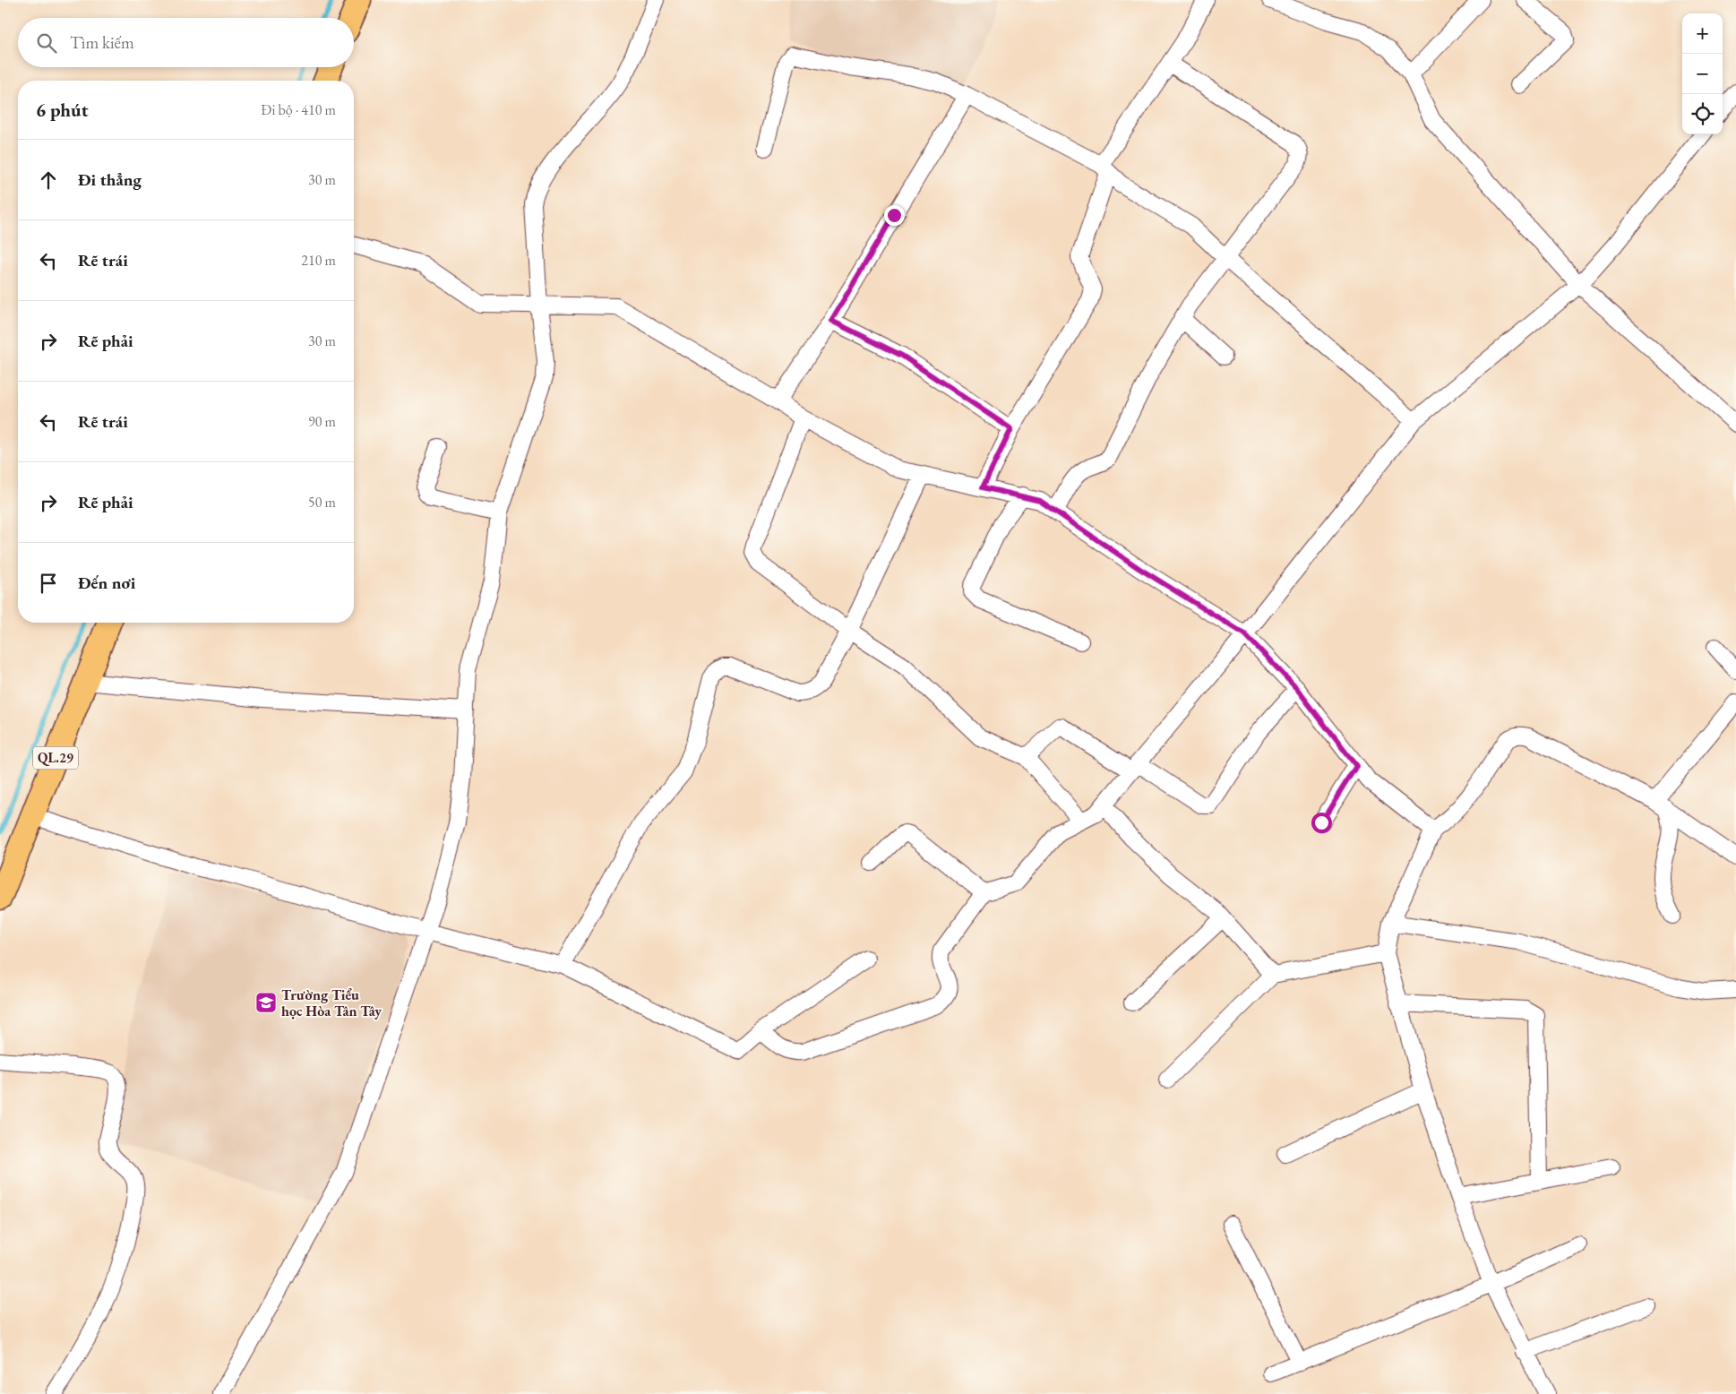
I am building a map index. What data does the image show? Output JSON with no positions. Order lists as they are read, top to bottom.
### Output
{
  "streets": {
    "highway": ["QL.29"]
  },
  "places": {
    "school or university": ["Trường Tiểu học Hòa Tân Tây"]
  },
  "page": {
    "map_buttons": ["+", "−"],
    "search": "Tìm kiếm",
    "heading": ["6 phút", "Đi bộ · 410 m"],
    "list": [
      ["Đi thẳng", "30 m"],
      ["Rẽ trái", "210 m"],
      ["Rẽ phải", "30 m"],
      ["Rẽ trái", "90 m"],
      ["Rẽ phải", "50 m"],
      "Đến nơi"
    ]
  }
}
